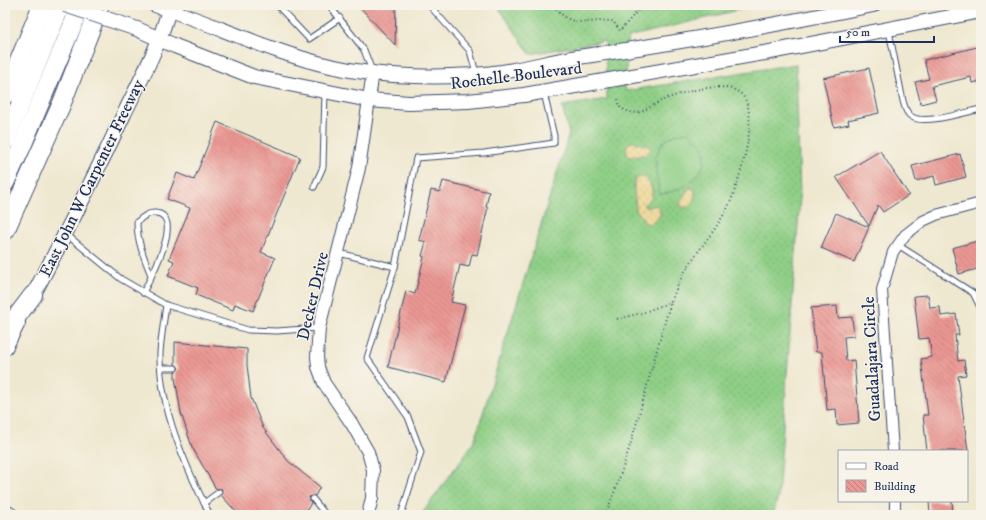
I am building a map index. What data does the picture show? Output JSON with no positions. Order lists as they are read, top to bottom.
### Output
{
  "streets": {
    "main road": ["Rochelle Boulevard", "East John W Carpenter Freeway"],
    "street": ["Decker Drive", "Guadalajara Circle"]
  },
  "crossings": [
    ["Rochelle Boulevard", "East John W Carpenter Freeway"],
    ["Rochelle Boulevard", "Decker Drive"]
  ],
  "legend": ["Road", "Building"],
  "scale_bar": "50 m"
}
